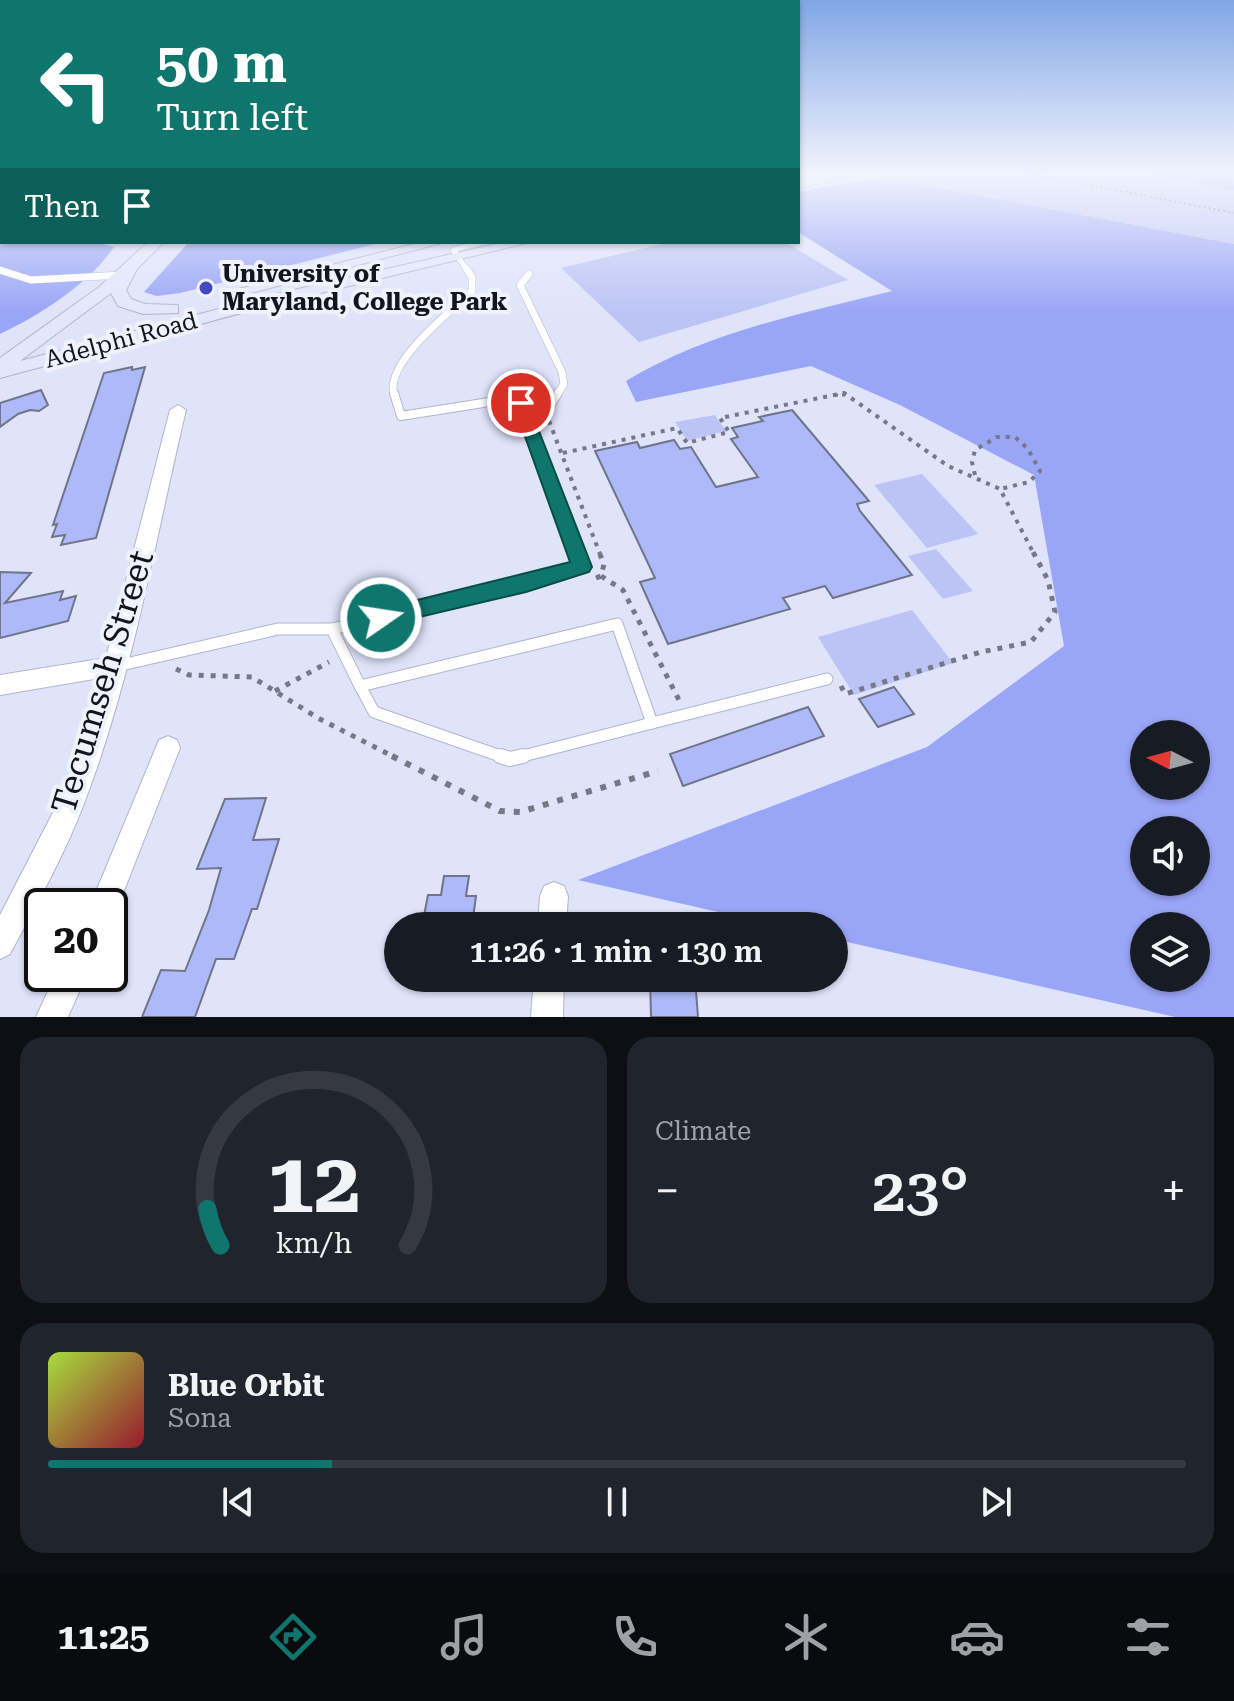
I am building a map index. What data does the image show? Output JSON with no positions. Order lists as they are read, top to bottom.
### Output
{
  "streets": {
    "main road": ["Adelphi Road"],
    "street": ["Tecumseh Street"]
  },
  "places": ["University of Maryland, College Park"],
  "north": "left",
  "page": {
    "turn": ["50 m", "Turn left"],
    "then": "Then",
    "limit": "20",
    "trip": "11:26 · 1 min · 130 m",
    "tile": "Climate",
    "heat": ["−", "23°", "+"],
    "song": ["Blue Orbit", "Sona"],
    "tabs": "11:25",
    "gauge": ["12", "km/h"]
  }
}
